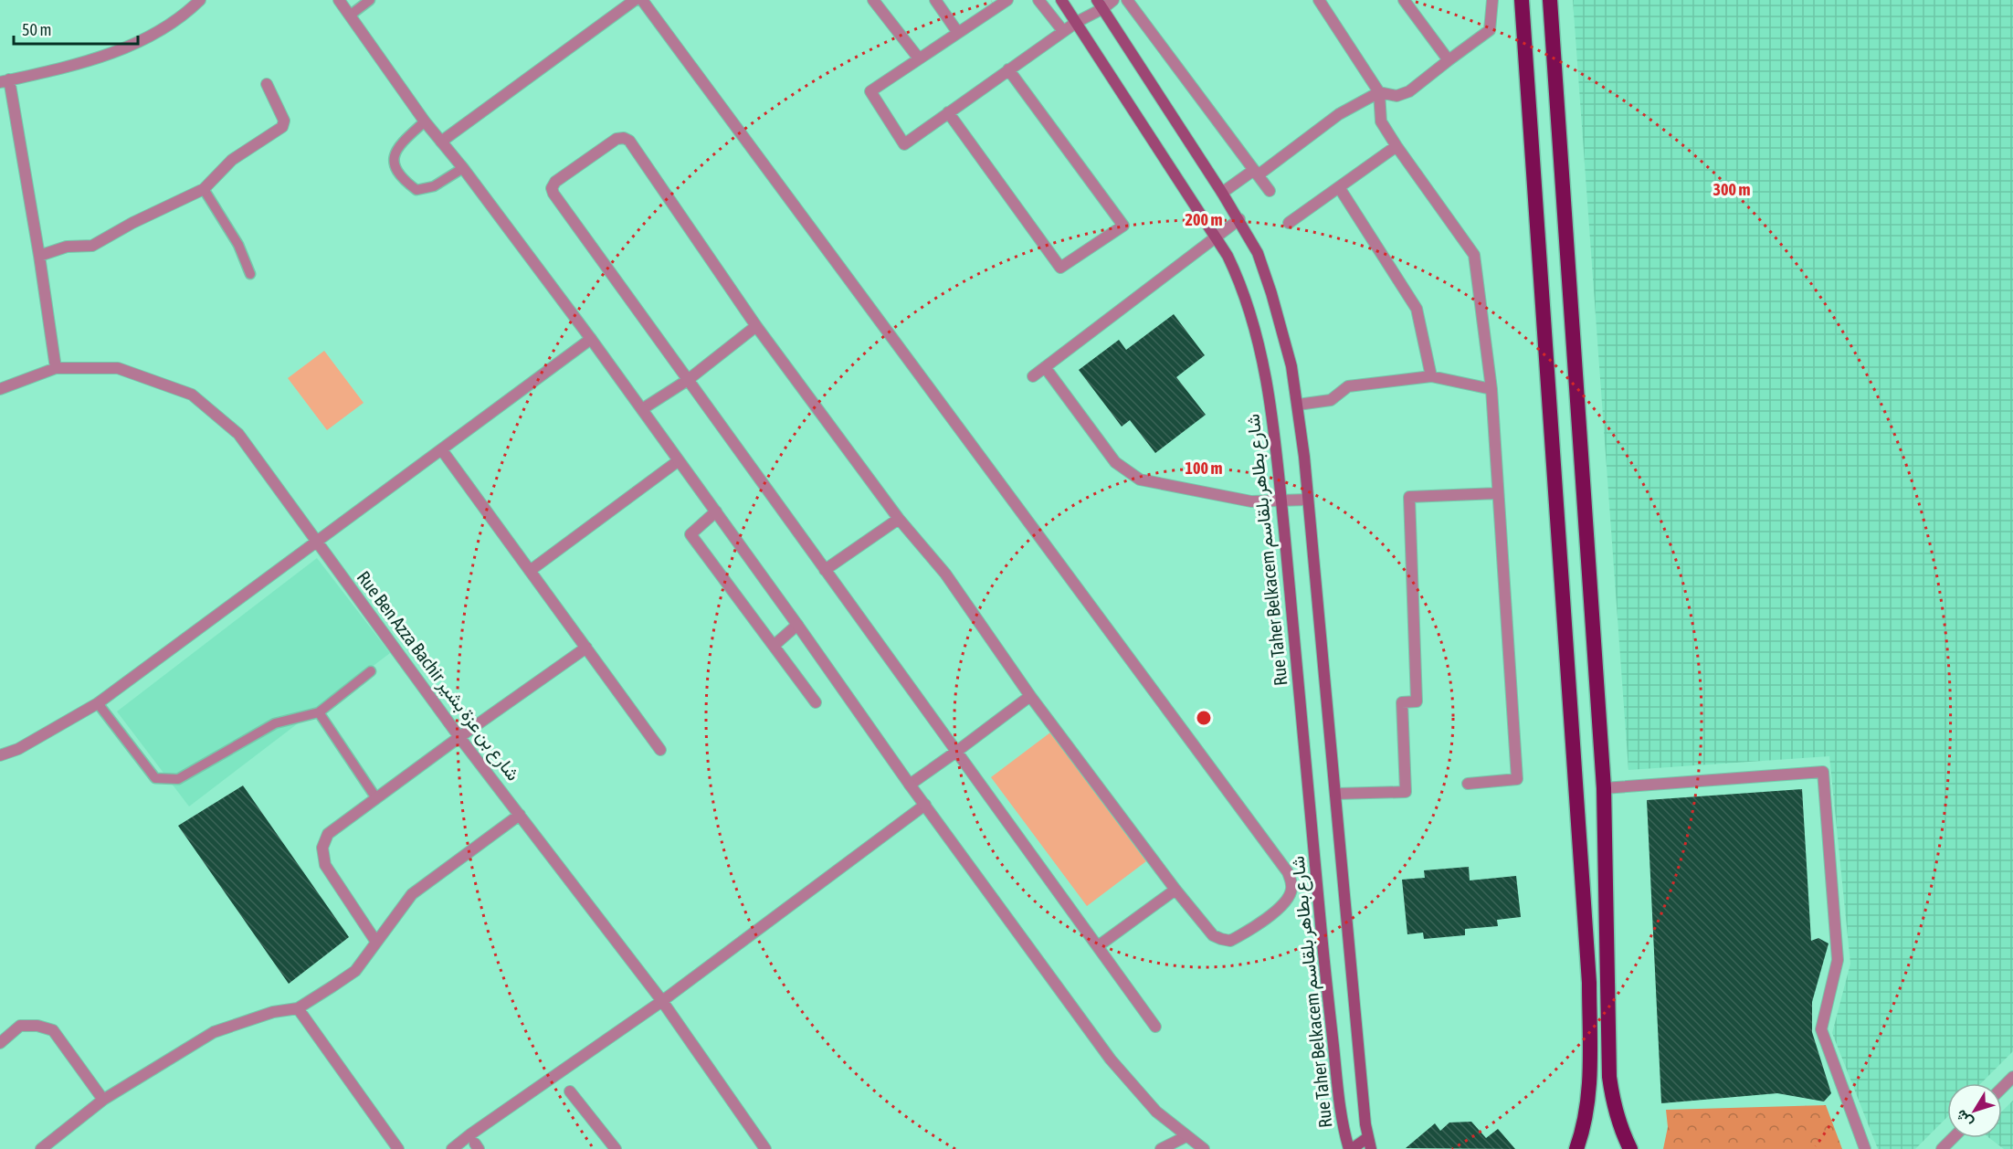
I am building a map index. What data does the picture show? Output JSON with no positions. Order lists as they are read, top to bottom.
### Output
{
  "streets": {
    "main road": ["Rue Taher Belkacem شارع بطاهر بلقاسم"],
    "street": ["Rue Ben Azza Bachir شارع بن عزة بشير"]
  },
  "scale_bar": "50 m",
  "north": "bottom left",
  "rings": ["300 m", "200 m", "100 m"]
}
